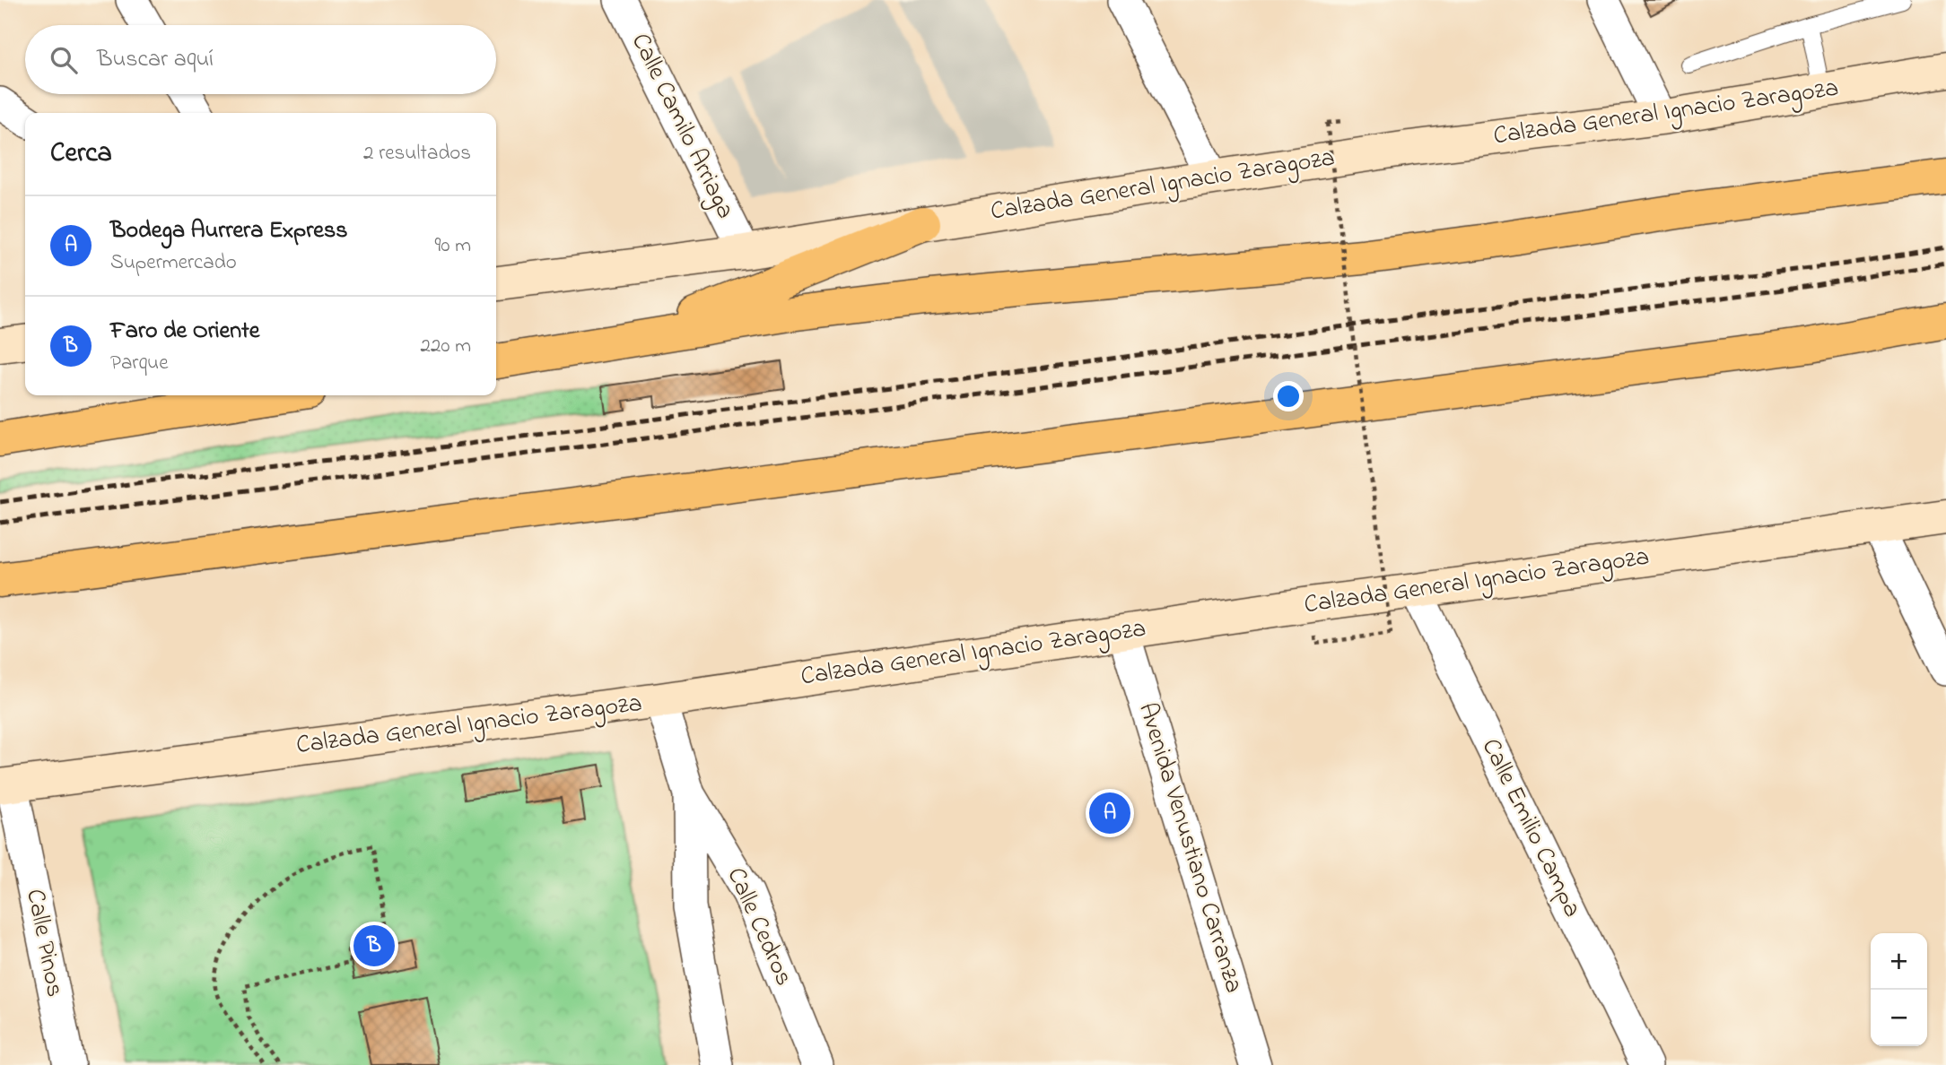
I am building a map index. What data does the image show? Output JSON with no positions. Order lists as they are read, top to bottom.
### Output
{
  "streets": {
    "main road": ["Calzada General Ignacio Zaragoza"],
    "street": [
      "Calle Camilo Arriaga",
      "Calle Emilio Campa",
      "Avenida Venustiano Carranza",
      "Calle Cedros",
      "Calle Pinos"
    ]
  },
  "crossings": [
    ["Calzada General Ignacio Zaragoza", "Calle Camilo Arriaga"],
    ["Calzada General Ignacio Zaragoza", "Calle Emilio Campa"],
    ["Calzada General Ignacio Zaragoza", "Avenida Venustiano Carranza"],
    ["Calzada General Ignacio Zaragoza", "Calle Cedros"],
    ["Calzada General Ignacio Zaragoza", "Calle Pinos"]
  ],
  "page": {
    "search": "Buscar aquí",
    "heading": ["Cerca", "2 resultados"],
    "list": [
      {
        "mark": "A",
        "name": "Bodega Aurrera Express",
        "note": "Supermercado",
        "value": "90 m"
      },
      {
        "mark": "B",
        "name": "Faro de Oriente",
        "note": "Parque",
        "value": "220 m"
      }
    ],
    "pins": ["A", "B"],
    "map_buttons": ["+", "−"]
  }
}
